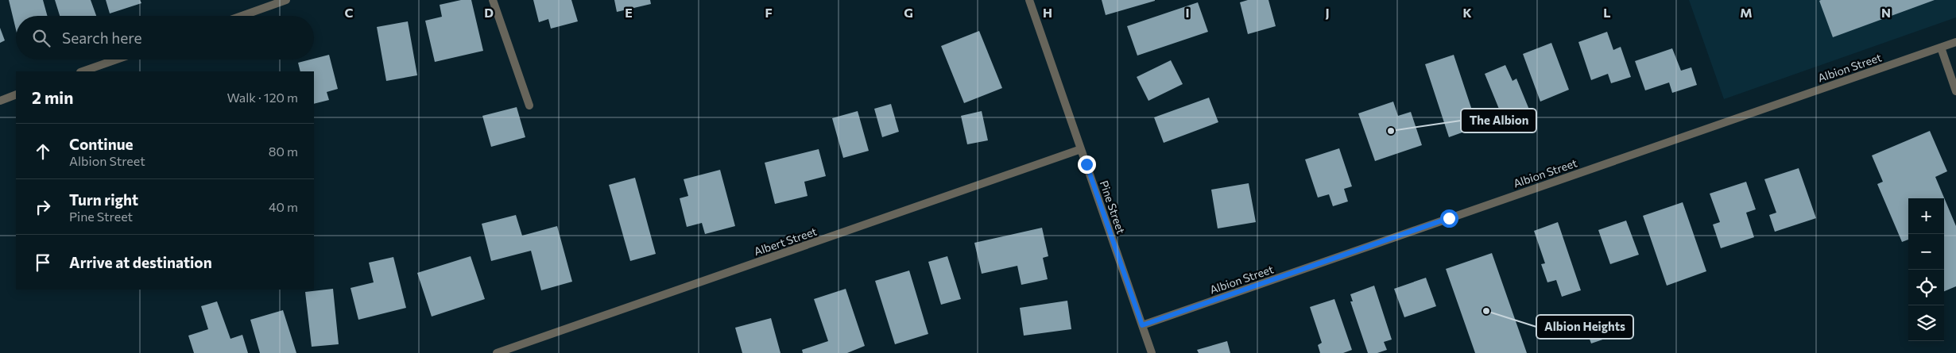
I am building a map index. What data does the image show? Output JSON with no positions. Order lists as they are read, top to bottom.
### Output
{
  "streets": {
    "street": ["Albion Street", "Pine Street", "Albert Street"]
  },
  "crossings": [
    ["Albion Street", "Pine Street"],
    ["Pine Street", "Albert Street"]
  ],
  "places": ["The Albion", "Albion Heights"],
  "page": {
    "search": "Search here",
    "heading": ["2 min", "Walk · 120 m"],
    "list": [
      ["Continue", "Albion Street", "80 m"],
      ["Turn right", "Pine Street", "40 m"],
      "Arrive at destination"
    ],
    "map_buttons": ["+", "−"]
  },
  "grid": {
    "columns": [
      "C",
      "D",
      "E",
      "F",
      "G",
      "H",
      "I",
      "J",
      "K",
      "L",
      "M",
      "N"
    ]
  }
}
